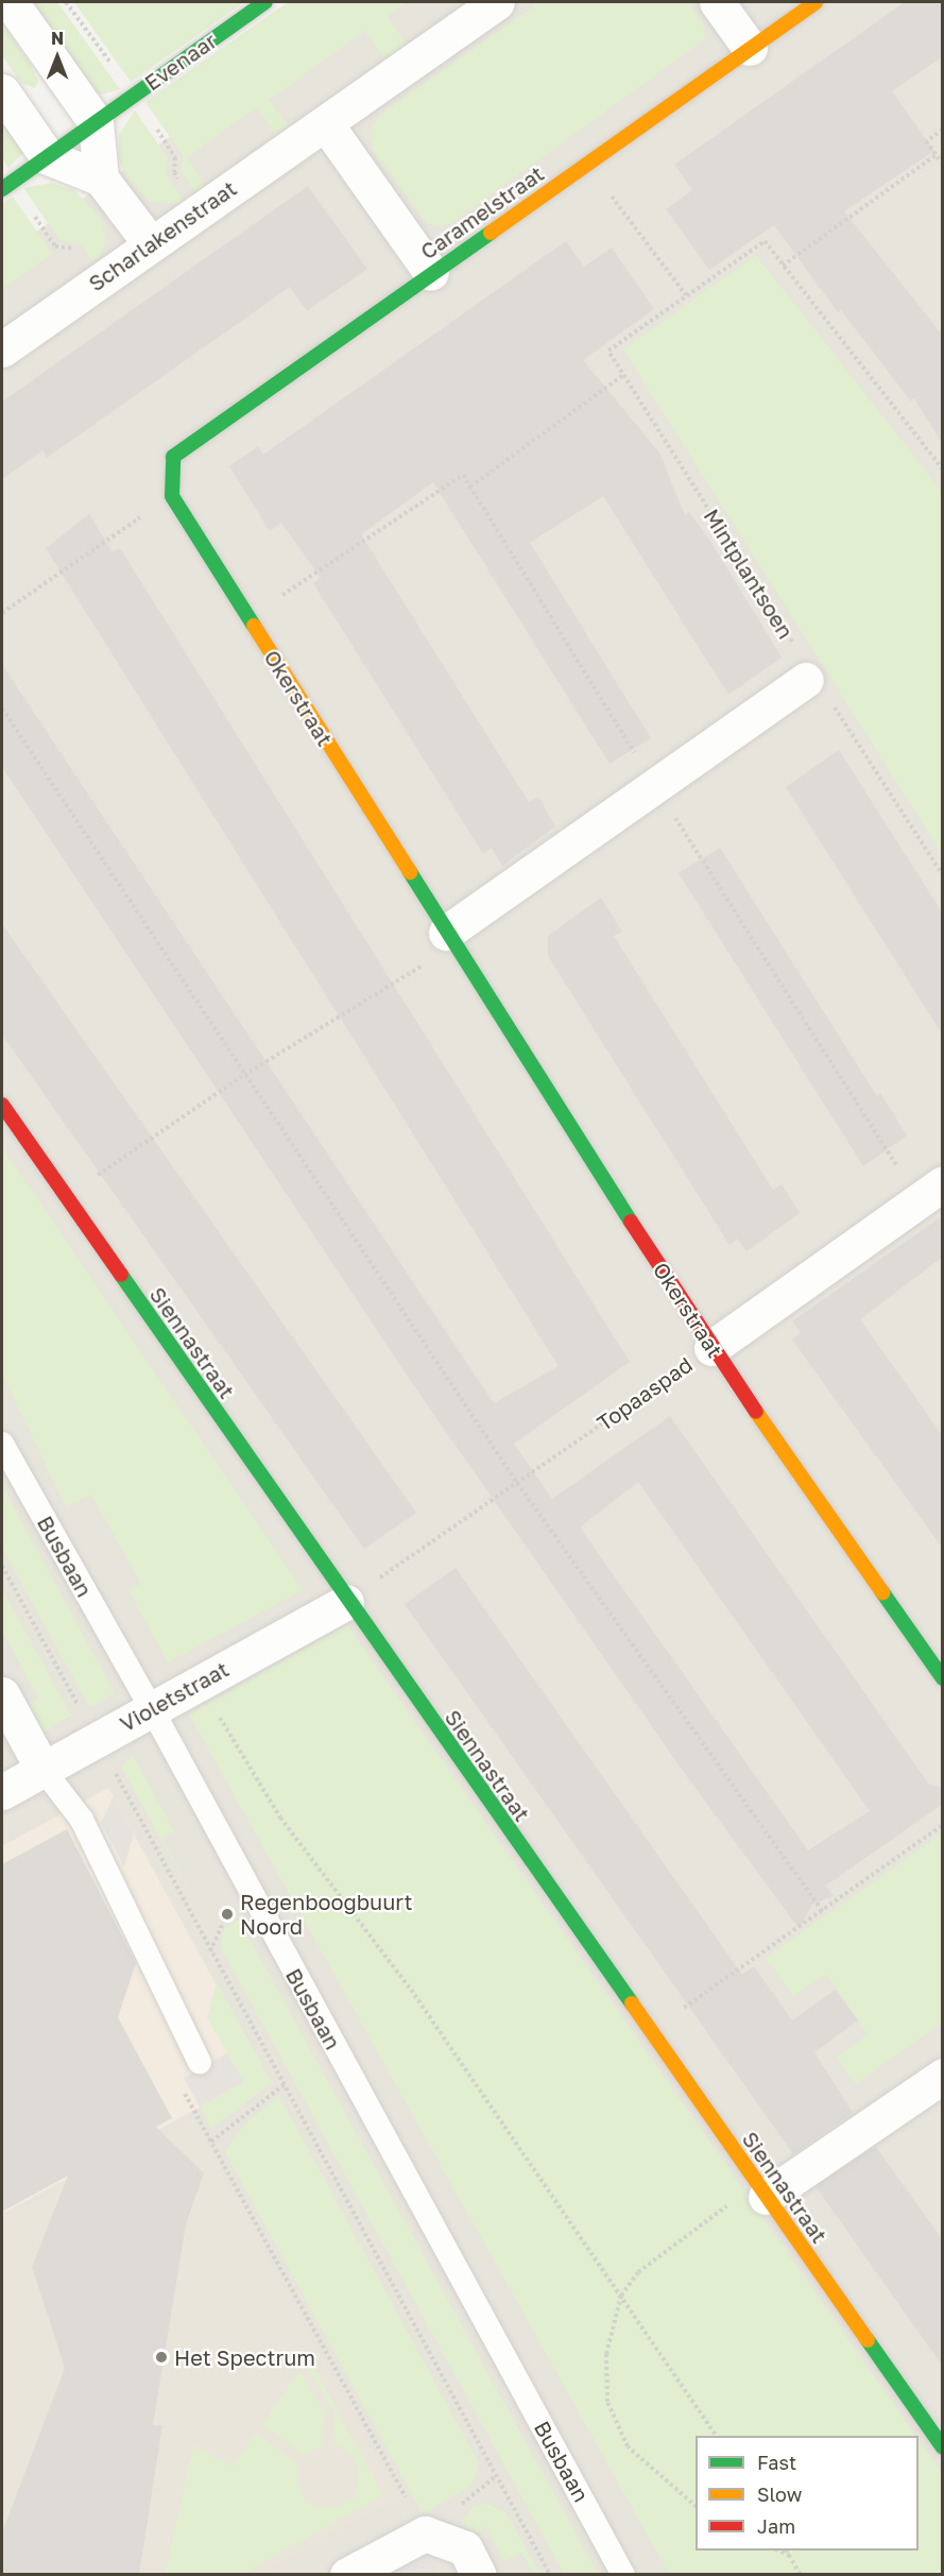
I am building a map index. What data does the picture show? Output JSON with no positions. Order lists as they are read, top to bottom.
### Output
{
  "streets": {
    "street": [
      "Evenaar",
      "Caramelstraat",
      "Scharlakenstraat",
      "Okerstraat",
      "Siennastraat",
      "Topaaspad",
      "Violetstraat"
    ],
    "lane": ["Busbaan"],
    "path": ["Mintplantsoen"]
  },
  "crossings": [
    ["Caramelstraat", "Okerstraat"],
    ["Okerstraat", "Topaaspad"],
    ["Siennastraat", "Topaaspad"],
    ["Siennastraat", "Violetstraat"],
    ["Topaaspad", "Violetstraat"],
    ["Busbaan", "Violetstraat"]
  ],
  "places": ["Regenboogbuurt Noord", "Het Spectrum"],
  "legend": ["Fast", "Slow", "Jam"],
  "north": "top"
}
